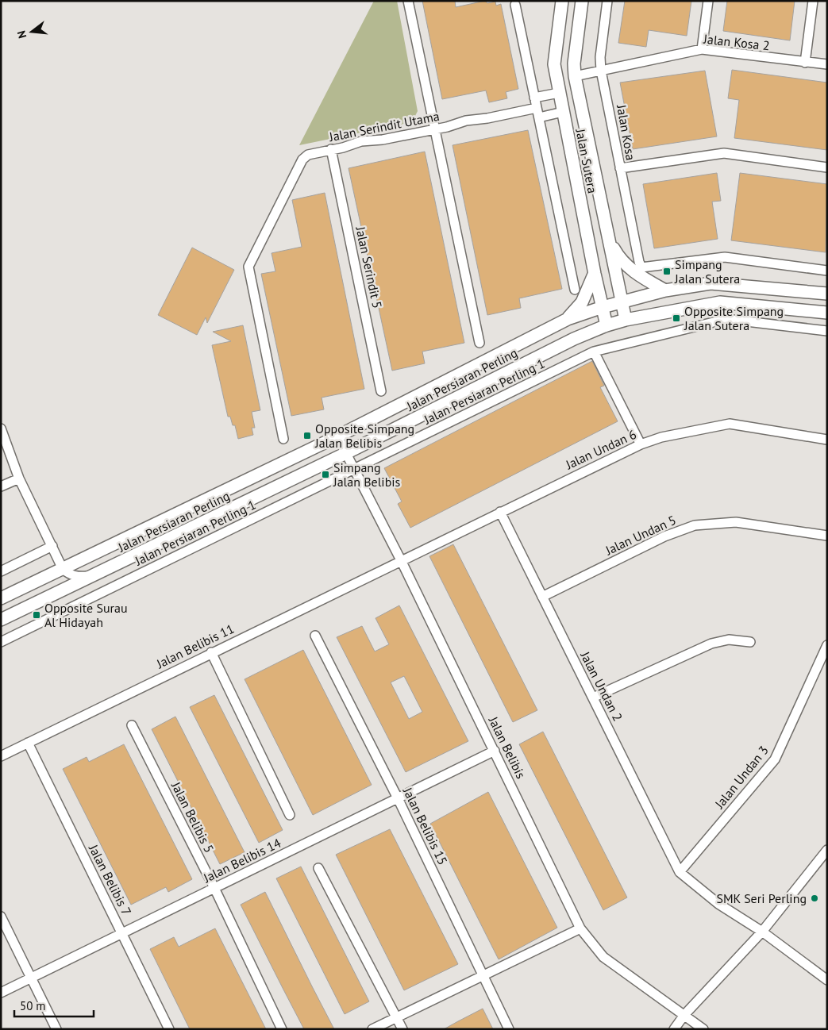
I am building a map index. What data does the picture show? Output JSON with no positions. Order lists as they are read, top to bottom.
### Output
{
  "streets": {
    "main road": ["Jalan Sutera", "Jalan Persiaran Perling"],
    "street": [
      "Jalan Kosa 2",
      "Jalan Serindit Utama",
      "Jalan Kosa",
      "Jalan Serindit 5",
      "Jalan Persiaran Perling 1",
      "Jalan Undan 6",
      "Jalan Undan 5",
      "Jalan Belibis 11",
      "Jalan Undan 2",
      "Jalan Belibis",
      "Jalan Undan 3",
      "Jalan Belibis 5",
      "Jalan Belibis 15",
      "Jalan Belibis 14",
      "Jalan Belibis 7"
    ]
  },
  "crossings": [
    ["Jalan Kosa 2", "Jalan Kosa"],
    ["Jalan Kosa 2", "Jalan Sutera"],
    ["Jalan Serindit Utama", "Jalan Serindit 5"],
    ["Jalan Sutera", "Jalan Persiaran Perling"],
    ["Jalan Persiaran Perling", "Jalan Belibis"],
    ["Jalan Persiaran Perling 1", "Jalan Belibis"],
    ["Jalan Undan 6", "Jalan Belibis 11"],
    ["Jalan Undan 6", "Jalan Undan 2"],
    ["Jalan Undan 6", "Jalan Belibis"],
    ["Jalan Undan 5", "Jalan Undan 2"],
    ["Jalan Belibis 11", "Jalan Belibis"],
    ["Jalan Belibis 11", "Jalan Belibis 7"],
    ["Jalan Undan 2", "Jalan Undan 3"],
    ["Jalan Belibis", "Jalan Belibis 14"],
    ["Jalan Belibis 5", "Jalan Belibis 14"],
    ["Jalan Belibis 15", "Jalan Belibis 14"],
    ["Jalan Belibis 14", "Jalan Belibis 7"]
  ],
  "places": {
    "transit": [
      "Simpang Jalan Sutera",
      "Opposite Simpang Jalan Sutera",
      "Opposite Simpang Jalan Belibis",
      "Simpang Jalan Belibis",
      "Opposite Surau Al Hidayah"
    ],
    "other": ["SMK Seri Perling"]
  },
  "scale_bar": "50 m",
  "north": "left"
}
